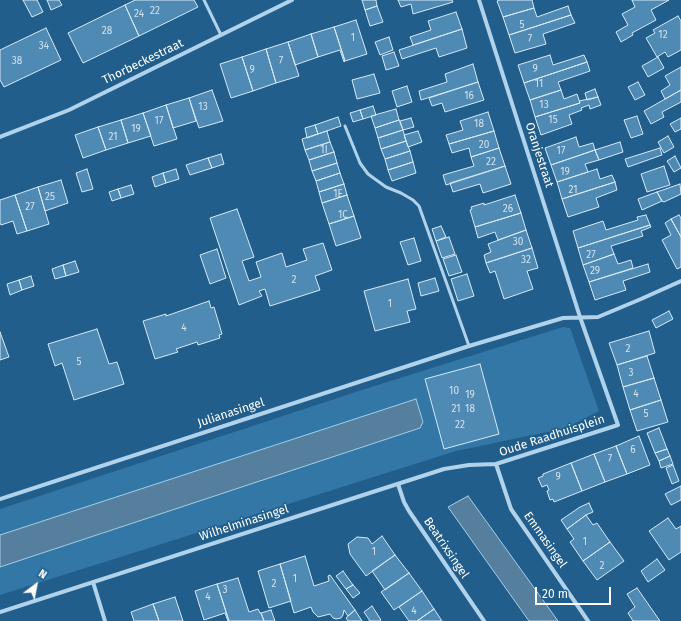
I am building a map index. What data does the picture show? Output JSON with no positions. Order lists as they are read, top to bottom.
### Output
{
  "streets": {
    "street": [
      "Thorbeckestraat",
      "Oranjestraat",
      "Julianasingel",
      "Oude Raadhuisplein",
      "Wilhelminasingel",
      "Emmasingel",
      "Beatrixsingel"
    ]
  },
  "crossings": [
    ["Oranjestraat", "Julianasingel"],
    ["Oranjestraat", "Oude Raadhuisplein"],
    ["Julianasingel", "Oude Raadhuisplein"],
    ["Oude Raadhuisplein", "Wilhelminasingel"],
    ["Oude Raadhuisplein", "Emmasingel"],
    ["Wilhelminasingel", "Emmasingel"],
    ["Wilhelminasingel", "Beatrixsingel"]
  ],
  "house_numbers": [
    "22",
    "24",
    "5",
    "28",
    "12",
    "1",
    "7",
    "34",
    "38",
    "7",
    "9",
    "9",
    "11",
    "16",
    "13",
    "13",
    "15",
    "17",
    "18",
    "19",
    "21",
    "20",
    "1I",
    "17",
    "22",
    "19",
    "21",
    "1E",
    "25",
    "27",
    "26",
    "1C",
    "30",
    "27",
    "32",
    "29",
    "2",
    "1",
    "4",
    "2",
    "5",
    "3",
    "10",
    "4",
    "19",
    "21",
    "18",
    "5",
    "22",
    "6",
    "7",
    "9",
    "1",
    "1",
    "2",
    "1",
    "2",
    "3",
    "4",
    "4"
  ],
  "scale_bar": "20 m",
  "north": "top right"
}
